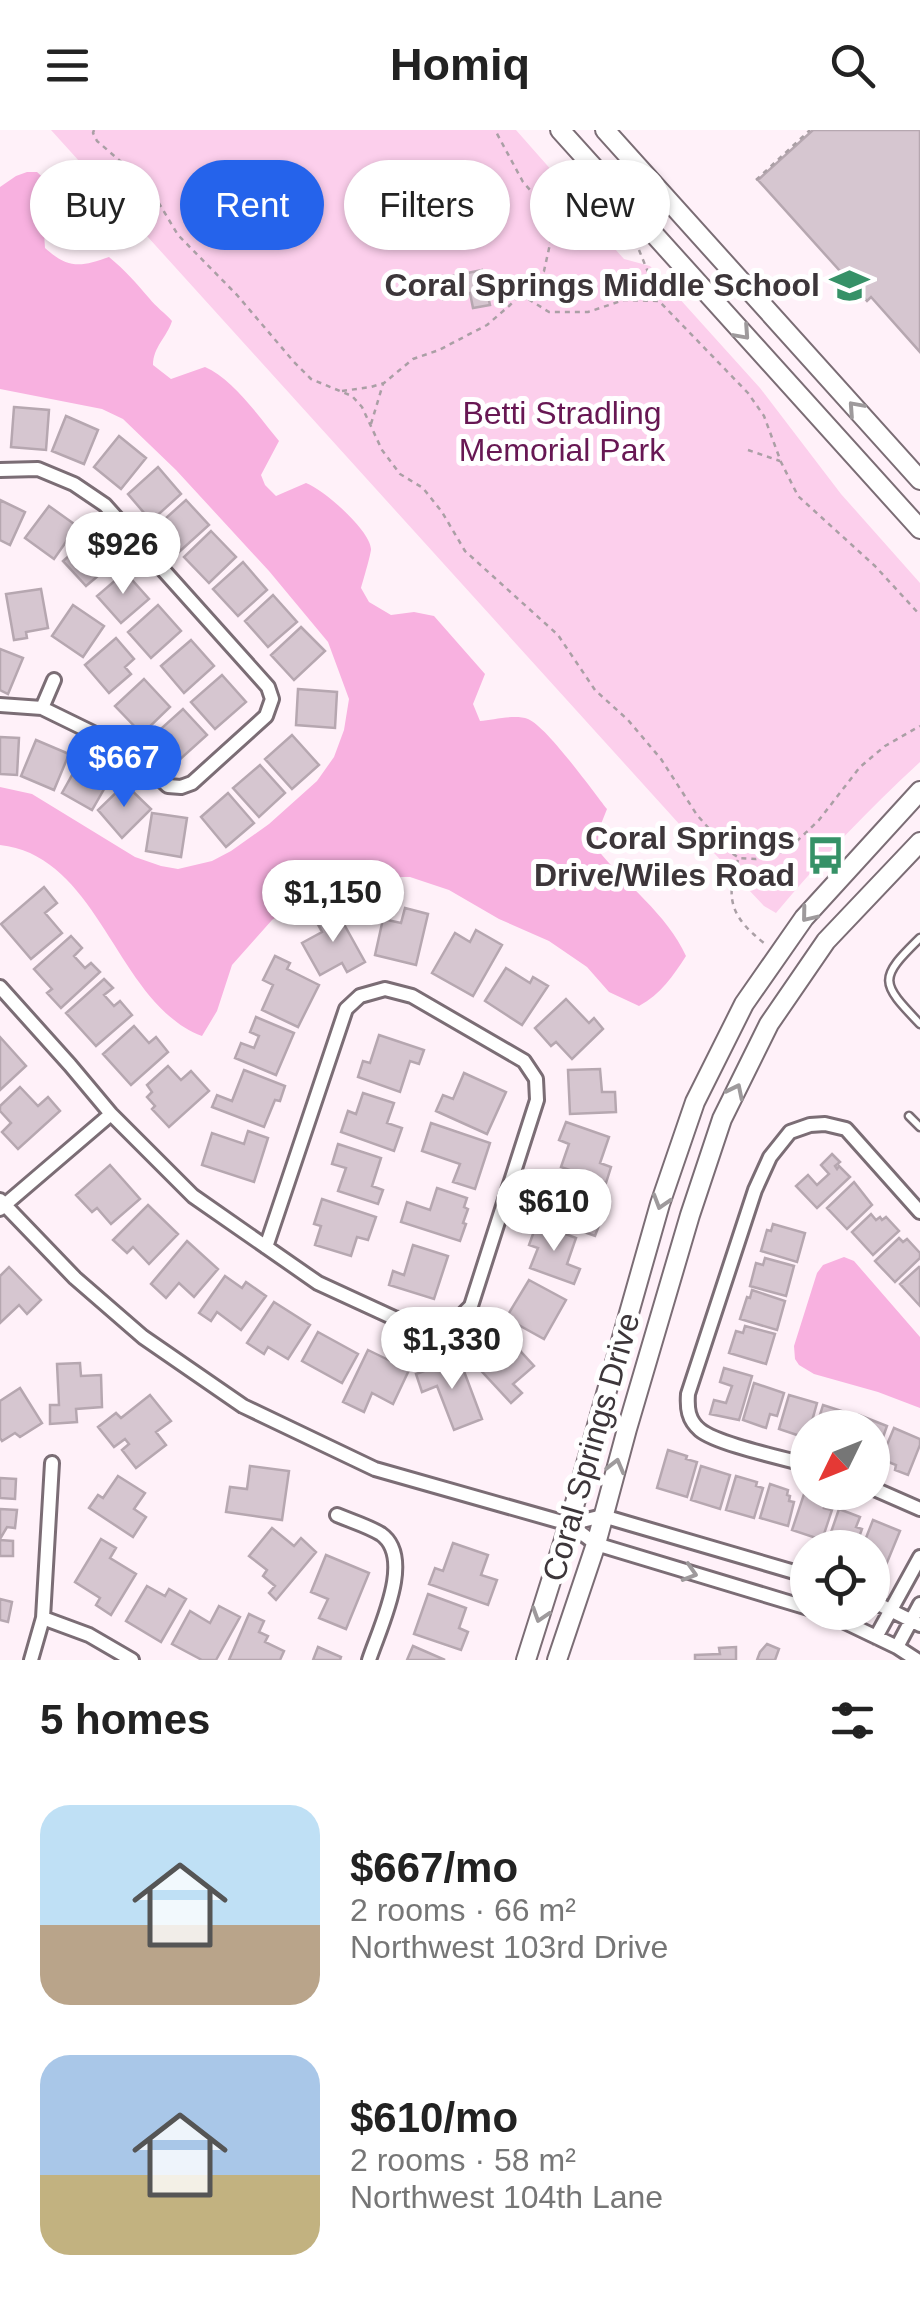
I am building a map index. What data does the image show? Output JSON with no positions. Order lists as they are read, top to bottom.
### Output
{
  "streets": {
    "main road": ["Coral Springs Drive"]
  },
  "parks": ["Betti Stradling Memorial Park"],
  "places": {
    "school or university": ["Coral Springs Middle School"],
    "bus stop": ["Coral Springs Drive/Wiles Road"]
  },
  "north": "bottom left",
  "page": {
    "header": "Homiq",
    "chip": [
      "Buy",
      "Rent",
      "Filters",
      "New"
    ],
    "price": [
      "$926",
      "$667",
      "$1,150",
      "$610",
      "$1,330"
    ],
    "heading": "5 homes",
    "list": [
      {
        "name": "$667/mo",
        "note": "2 rooms · 66 m² · Northwest 103rd Drive"
      },
      {
        "name": "$610/mo",
        "note": "2 rooms · 58 m² · Northwest 104th Lane"
      }
    ]
  }
}
